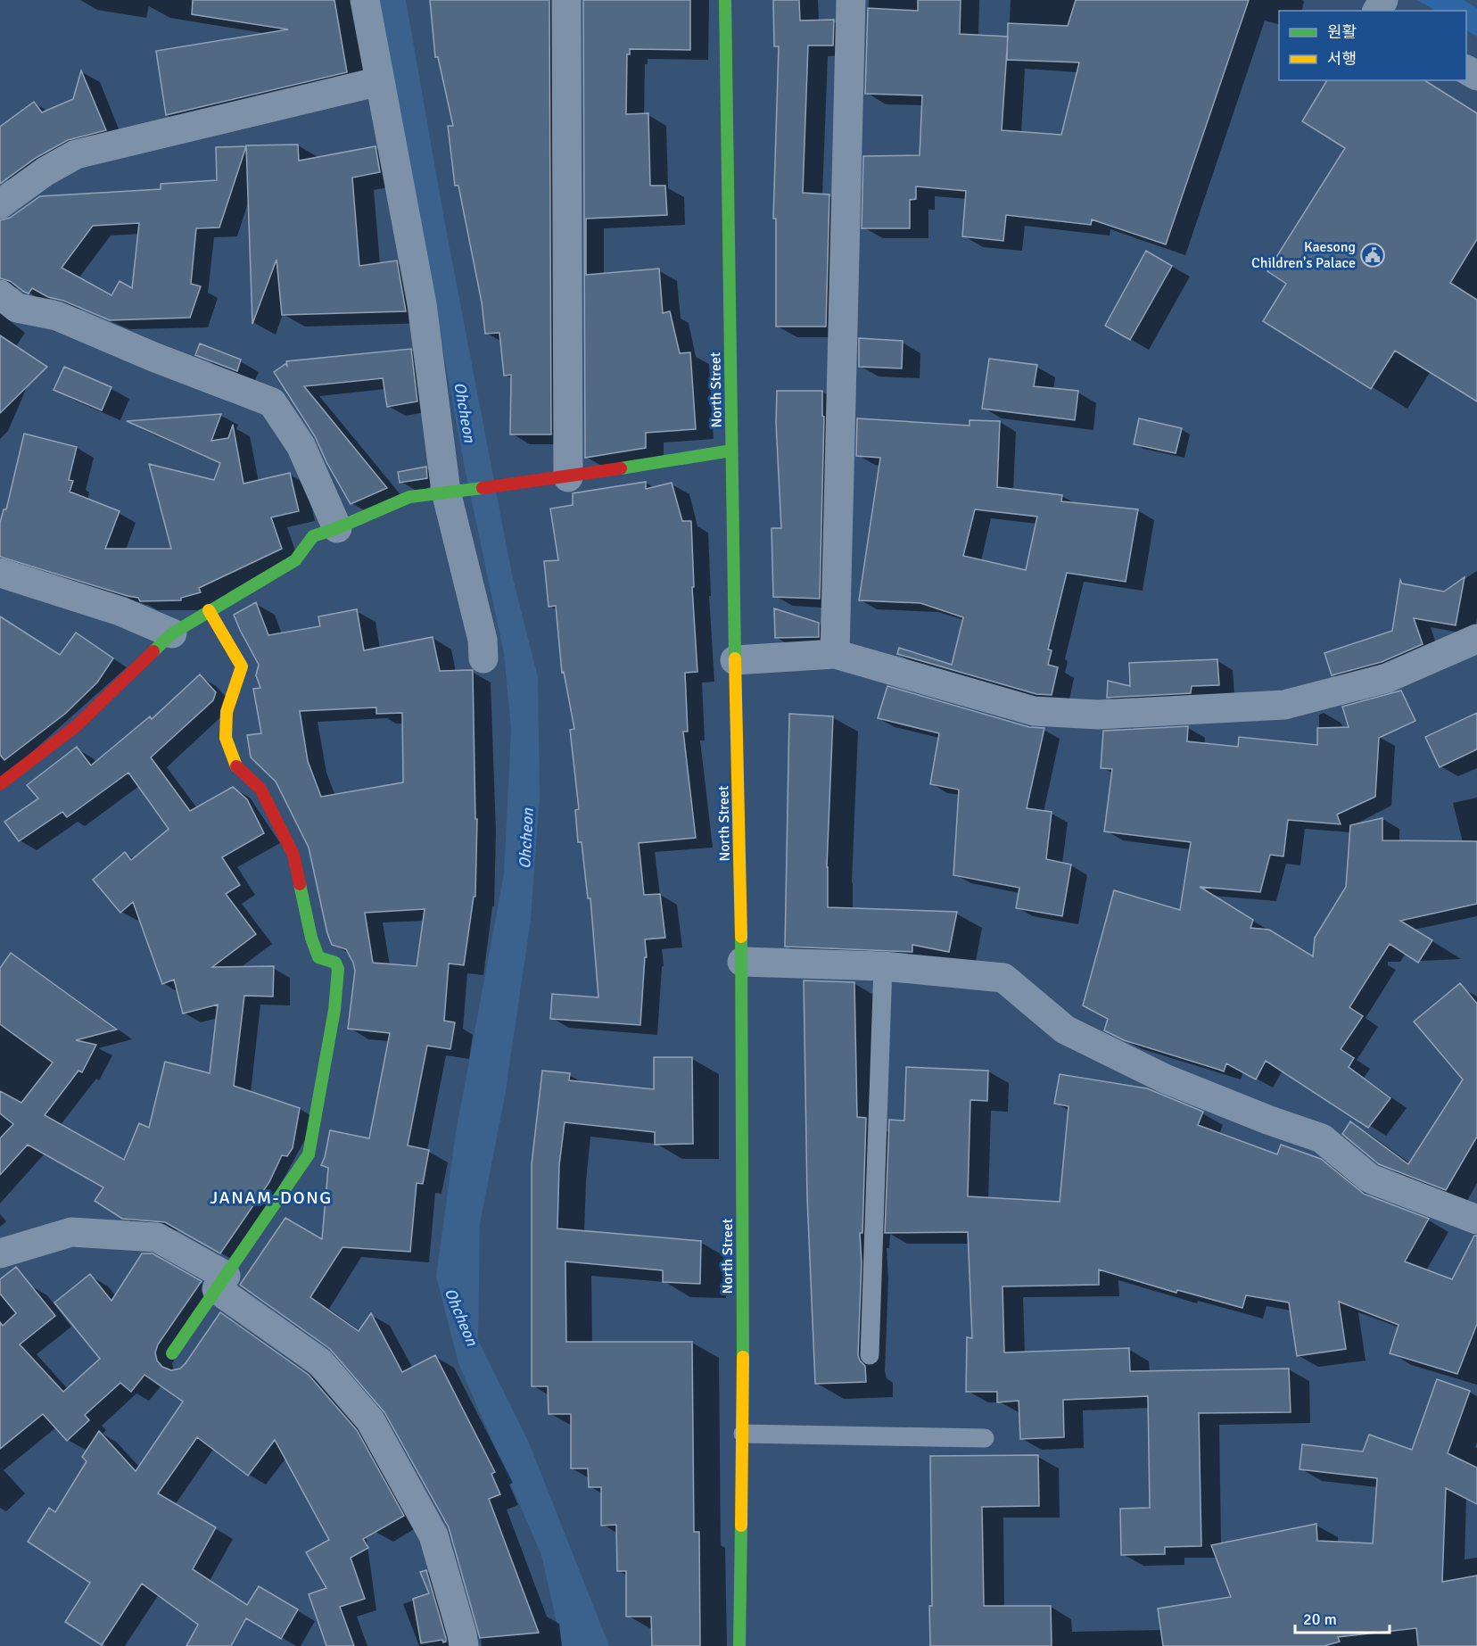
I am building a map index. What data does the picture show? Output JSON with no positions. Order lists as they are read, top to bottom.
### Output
{
  "streets": {
    "street": ["North Street"]
  },
  "districts": ["JANAM-DONG"],
  "water": ["Ohcheon"],
  "places": {
    "public building": ["Kaesong Children's Palace"]
  },
  "legend": ["원활", "서행"],
  "scale_bar": "20 m"
}
